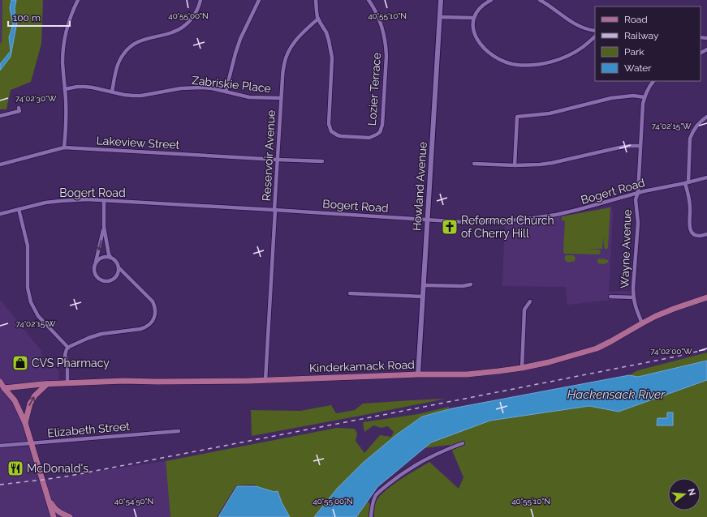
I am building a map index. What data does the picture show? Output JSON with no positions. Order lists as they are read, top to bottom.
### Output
{
  "streets": {
    "main road": ["Kinderkamack Road"],
    "street": [
      "Zabriskie Place",
      "Lozier Terrace",
      "Lakeview Street",
      "Reservoir Avenue",
      "Howland Avenue",
      "Bogert Road",
      "Wayne Avenue",
      "Elizabeth Street"
    ]
  },
  "crossings": [
    ["Zabriskie Place", "Reservoir Avenue"],
    ["Lozier Terrace", "Reservoir Avenue"],
    ["Lakeview Street", "Reservoir Avenue"],
    ["Reservoir Avenue", "Bogert Road"],
    ["Reservoir Avenue", "Kinderkamack Road"],
    ["Howland Avenue", "Bogert Road"],
    ["Howland Avenue", "Kinderkamack Road"],
    ["Bogert Road", "Wayne Avenue"],
    ["Wayne Avenue", "Kinderkamack Road"]
  ],
  "water": ["Hackensack River"],
  "places": {
    "church": ["Reformed Church of Cherry Hill"],
    "shop": ["CVS Pharmacy"],
    "restaurant": ["McDonald's"]
  },
  "legend": [
    "Road",
    "Railway",
    "Park",
    "Water"
  ],
  "scale_bar": "100 m",
  "north": "right",
  "coordinates": [
    "40°55'00\"N",
    "40°55'10\"N",
    "74°02'30\"W",
    "74°02'15\"W",
    "74°02'00\"W",
    "40°54'50\"N"
  ]
}
